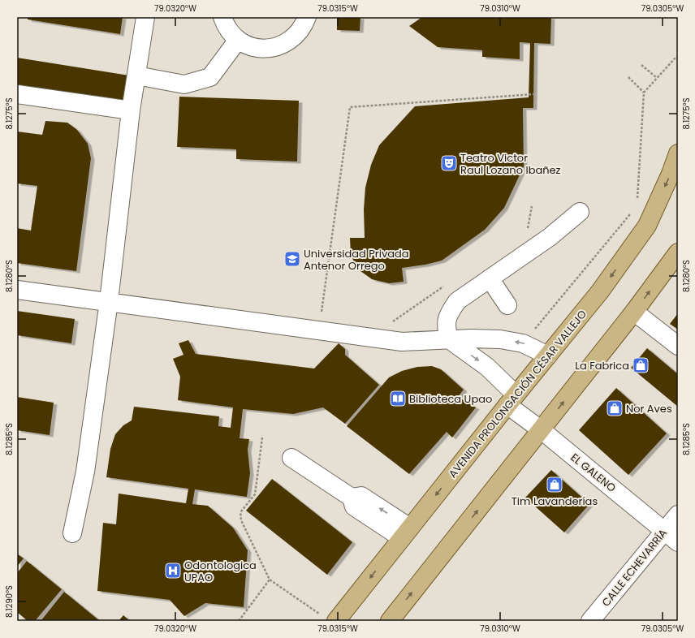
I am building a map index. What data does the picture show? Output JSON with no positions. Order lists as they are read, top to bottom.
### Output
{
  "streets": {
    "main road": ["AVENIDA PROLONGACIÓN CÉSAR VALLEJO"],
    "street": ["EL GALENO", "CALLE ECHEVARRÍA"]
  },
  "crossings": [
    ["AVENIDA PROLONGACIÓN CÉSAR VALLEJO", "EL GALENO"],
    ["EL GALENO", "CALLE ECHEVARRÍA"]
  ],
  "places": {
    "theatre": ["Teatro Victor Raul Lozano Ibañez"],
    "school or university": ["Universidad Privada Antenor Orrego"],
    "shop": ["La Fabrica", "Nor Aves", "Tim Lavanderías"],
    "library": ["Biblioteca Upao"],
    "hospital": ["Odontologica UPAO"]
  },
  "coordinates": [
    "79.0320°W",
    "79.0315°W",
    "79.0310°W",
    "79.0305°W",
    "8.1275°S",
    "8.1280°S",
    "8.1285°S",
    "8.1290°S"
  ]
}
